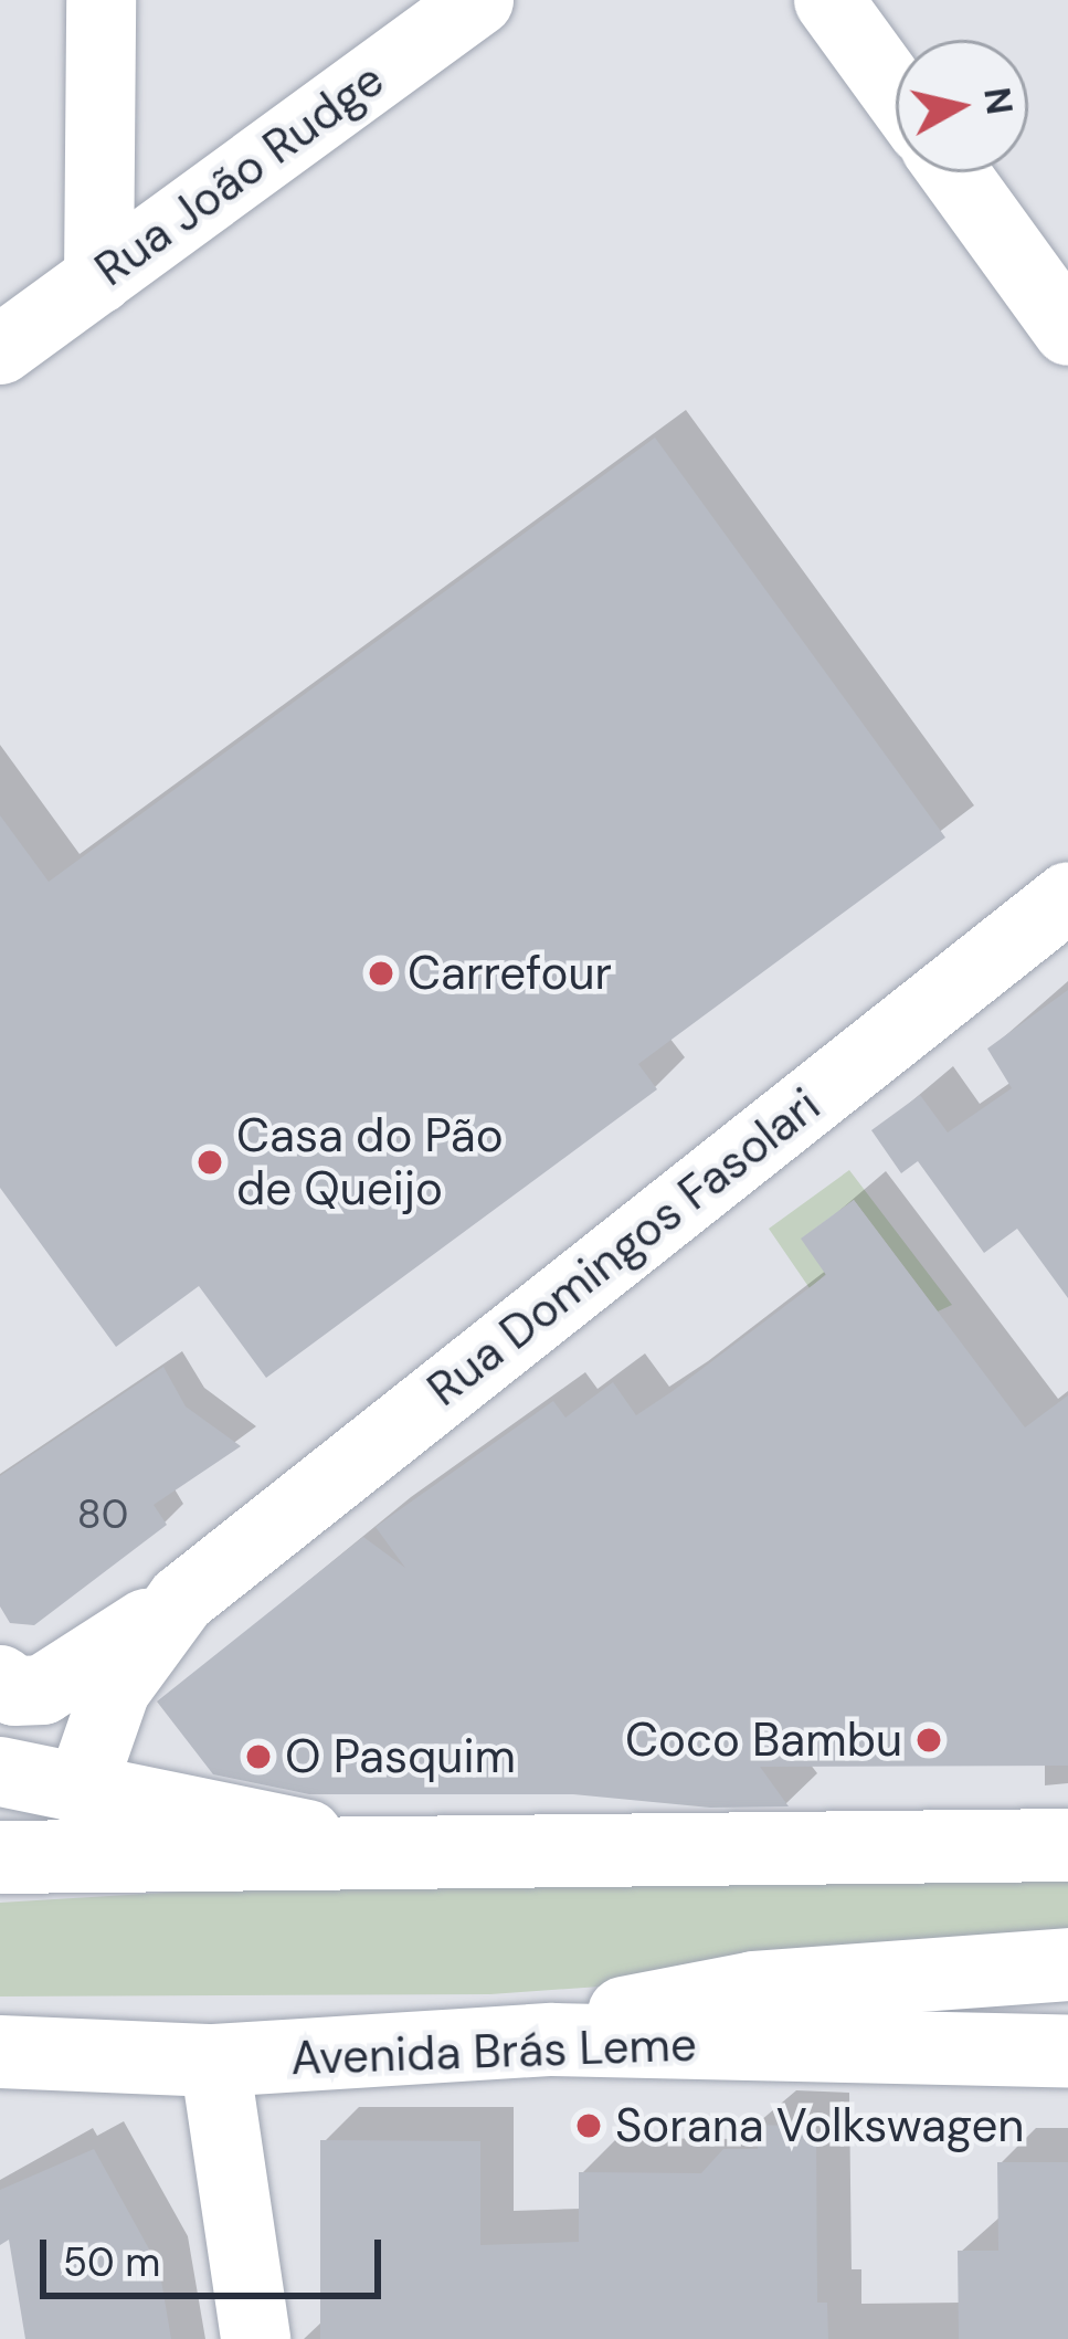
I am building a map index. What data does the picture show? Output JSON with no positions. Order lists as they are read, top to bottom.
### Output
{
  "streets": {
    "main road": ["Avenida Brás Leme"],
    "street": ["Rua João Rudge", "Rua Domingos Fasolari"]
  },
  "places": [
    "Carrefour",
    "Casa do Pão de Queijo",
    "Coco Bambu",
    "O Pasquim",
    "Sorana Volkswagen"
  ],
  "house_numbers": ["80"],
  "scale_bar": "50 m",
  "north": "right"
}
